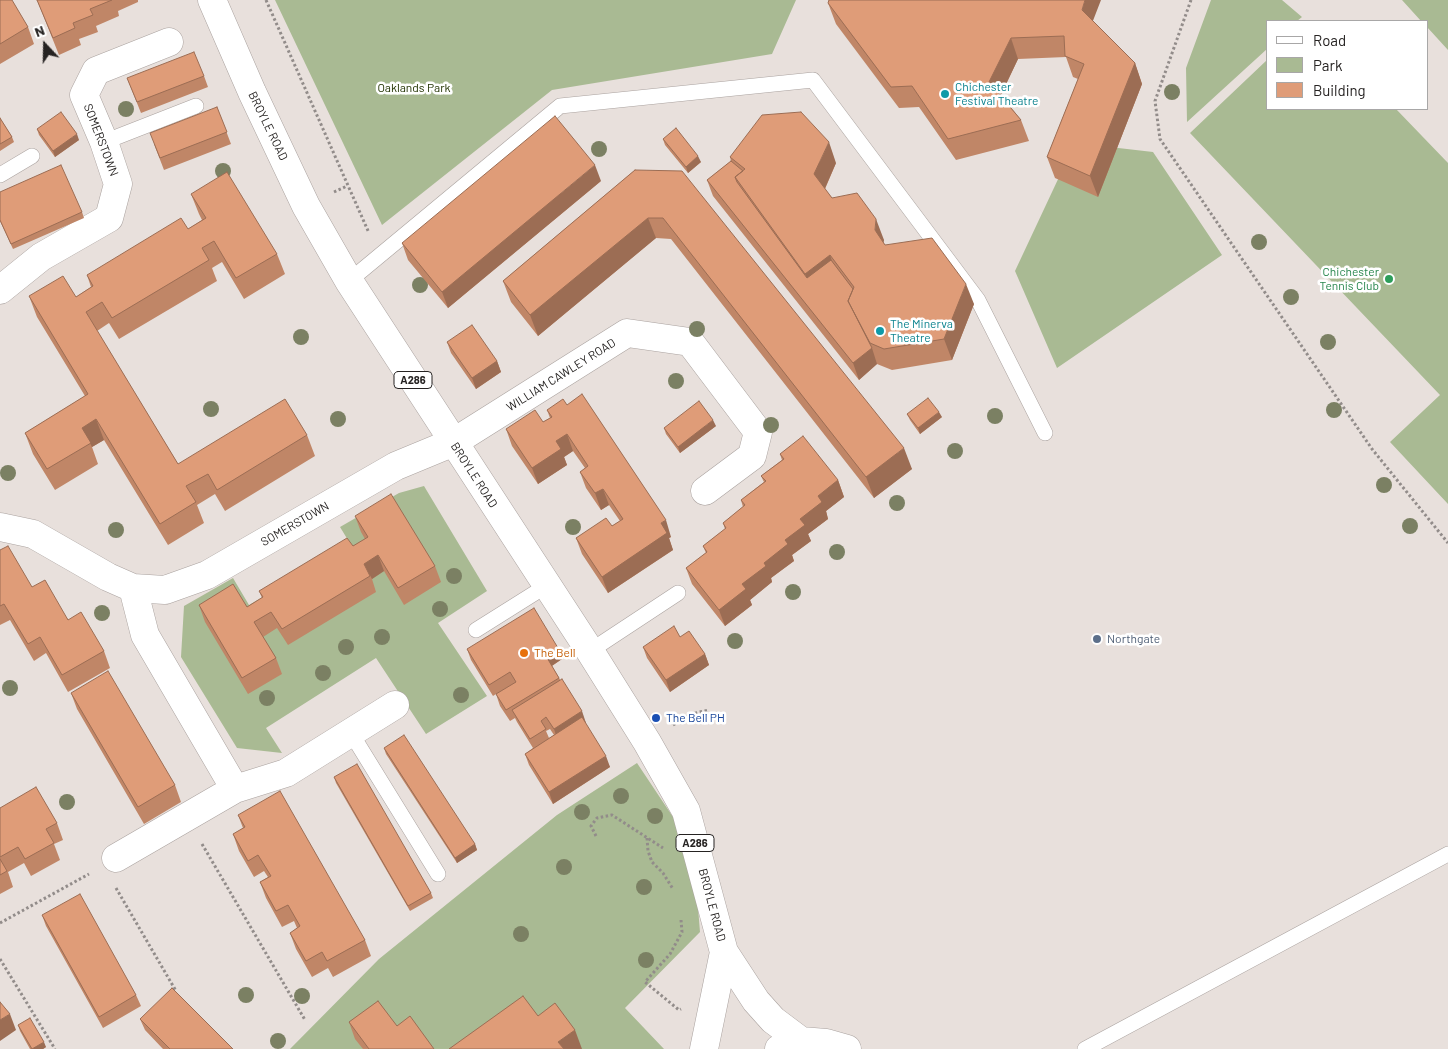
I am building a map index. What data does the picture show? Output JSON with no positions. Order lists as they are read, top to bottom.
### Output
{
  "streets": {
    "street": [
      "BROYLE ROAD",
      "SOMERSTOWN",
      "WILLIAM CAWLEY ROAD",
      "A286"
    ]
  },
  "crossings": [
    ["BROYLE ROAD", "SOMERSTOWN"],
    ["BROYLE ROAD", "WILLIAM CAWLEY ROAD"],
    ["BROYLE ROAD", "A286"],
    ["SOMERSTOWN", "WILLIAM CAWLEY ROAD"]
  ],
  "parks": ["Oaklands Park"],
  "places": [
    "Chichester Festival Theatre",
    "Chichester Tennis Club",
    "The Minerva Theatre",
    "Northgate",
    "The Bell",
    "The Bell PH"
  ],
  "legend": ["Road", "Park", "Building"],
  "north": "top"
}
